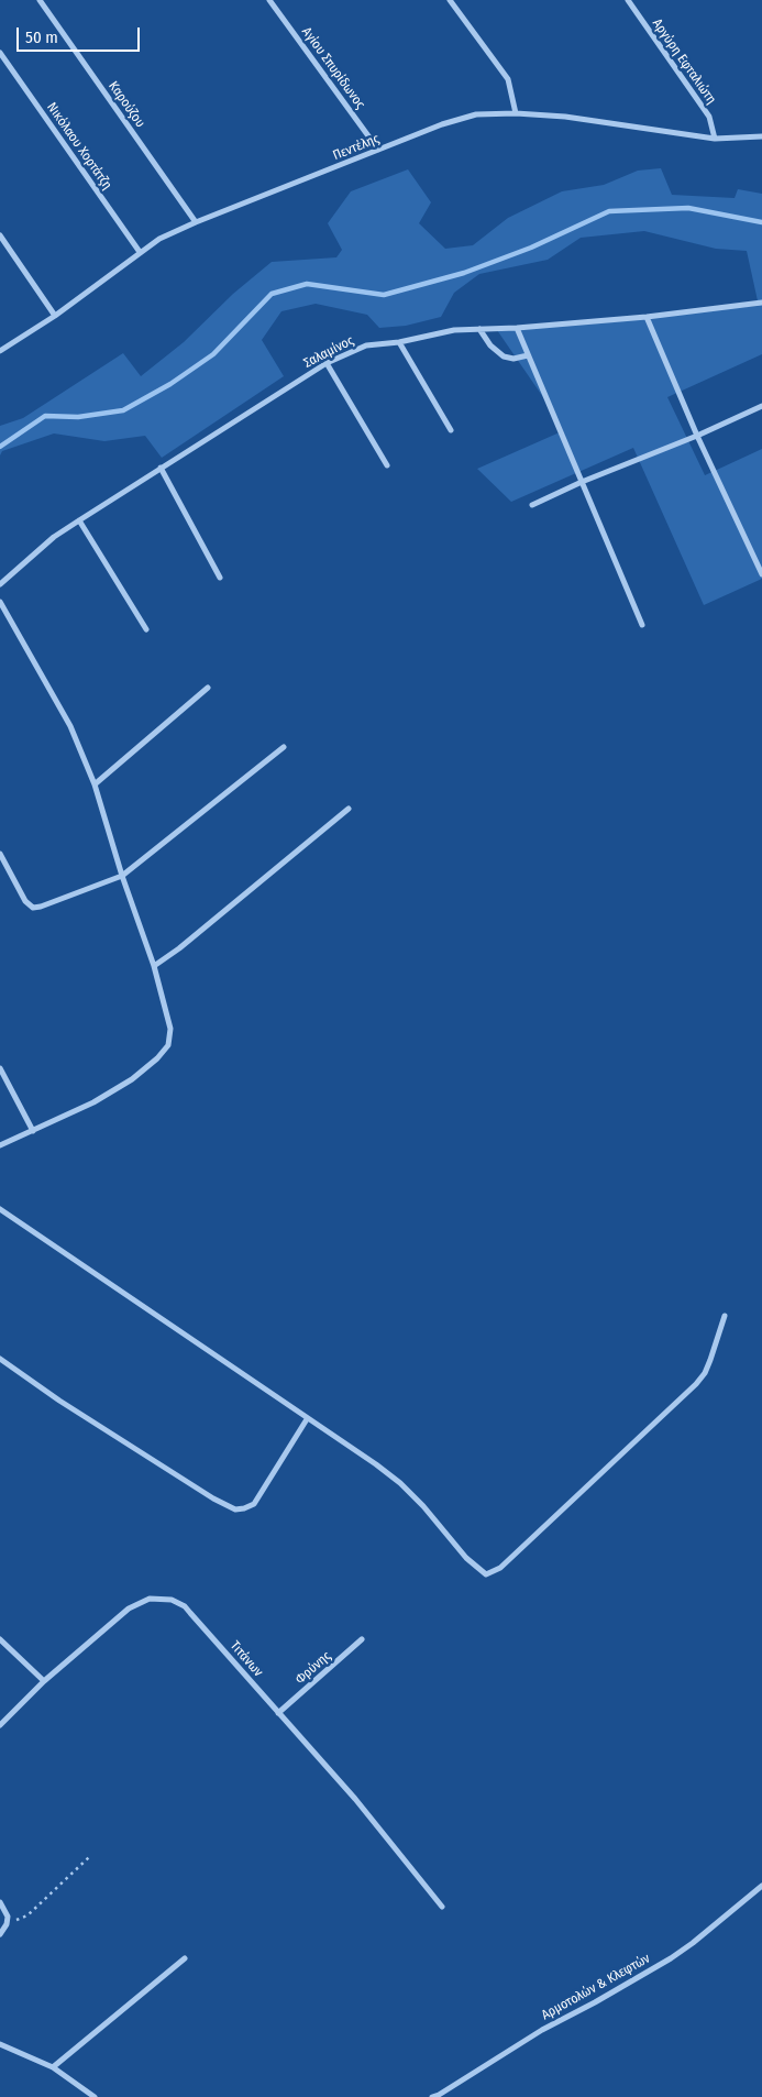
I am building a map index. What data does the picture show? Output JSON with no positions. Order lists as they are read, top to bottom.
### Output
{
  "streets": {
    "street": [
      "Αργύρη Εφταλιώτη",
      "Αγίου Σπυρίδωνος",
      "Καρούζου",
      "Νικόλαου Χορτάτζη",
      "Πεντέλης",
      "Σαλαμίνος",
      "Τιτάνων",
      "Φρύνης",
      "Αρμοτολών & Κλεφτών"
    ]
  },
  "crossings": [
    ["Αργύρη Εφταλιώτη", "Πεντέλης"],
    ["Αγίου Σπυρίδωνος", "Πεντέλης"],
    ["Καρούζου", "Πεντέλης"],
    ["Νικόλαου Χορτάτζη", "Πεντέλης"],
    ["Τιτάνων", "Φρύνης"]
  ],
  "scale_bar": "50 m"
}
